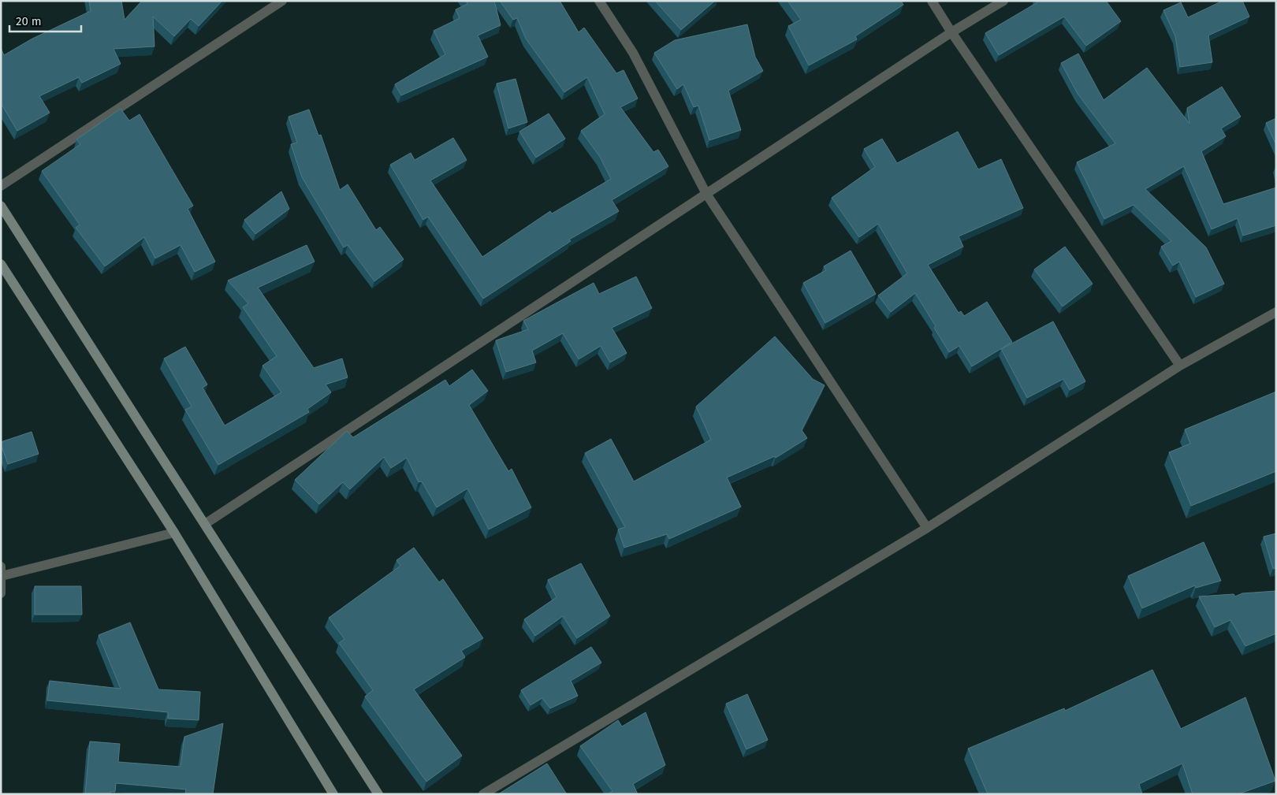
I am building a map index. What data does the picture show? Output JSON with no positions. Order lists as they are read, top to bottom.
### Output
{
  "scale_bar": "20 m"
}
